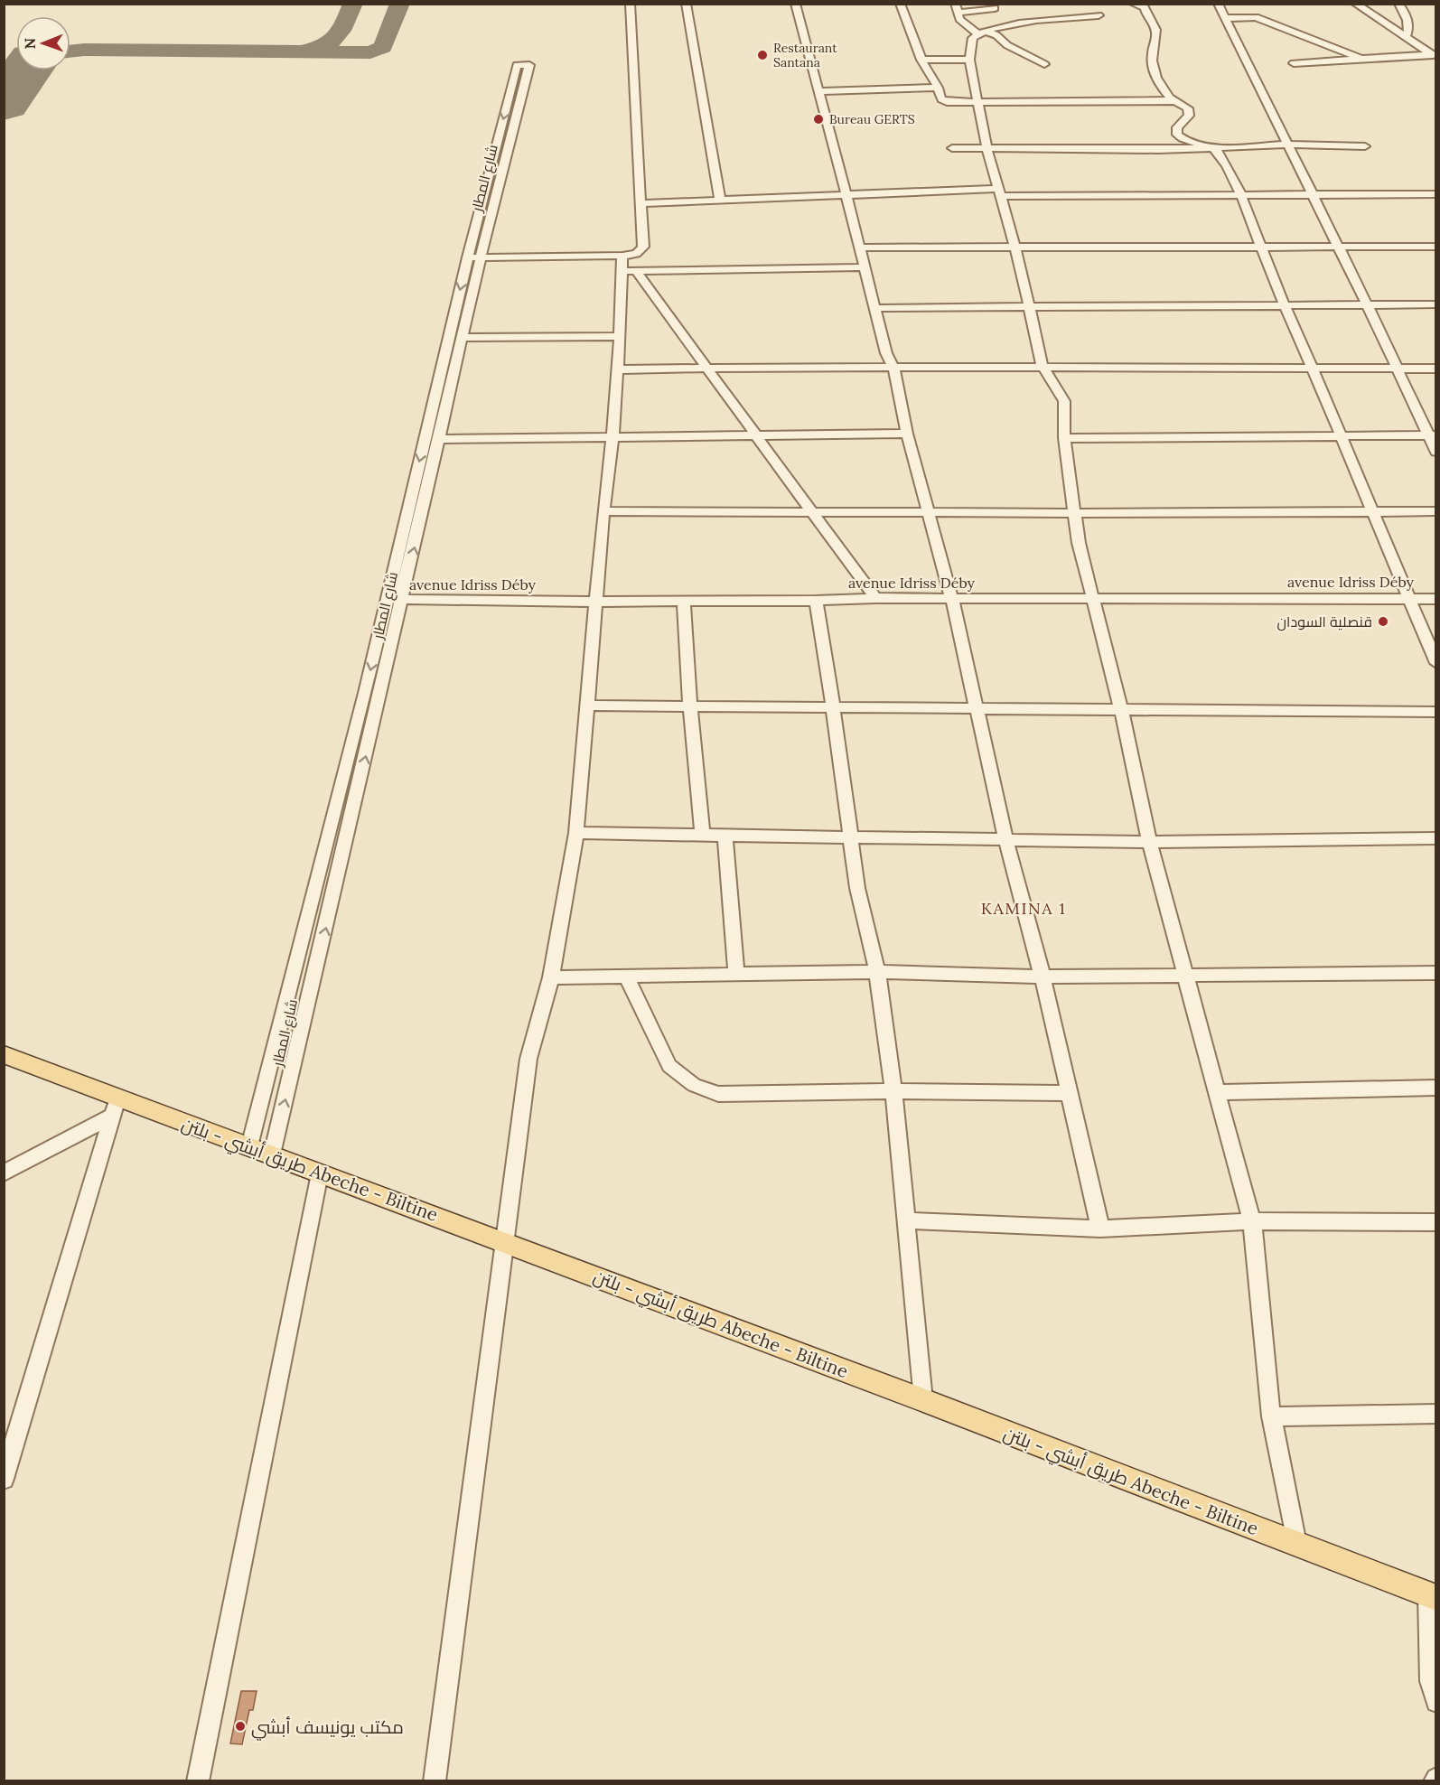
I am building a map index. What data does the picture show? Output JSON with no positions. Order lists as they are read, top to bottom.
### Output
{
  "streets": {
    "main road": ["طريق أبشي - بلتن Abeche - Biltine"],
    "street": ["شارع المطار", "avenue Idriss Déby"]
  },
  "crossings": [
    ["شارع المطار", "avenue Idriss Déby"],
    ["شارع المطار", "طريق أبشي - بلتن Abeche - Biltine"]
  ],
  "districts": ["KAMINA 1"],
  "places": [
    "Restaurant Santana",
    "Bureau GERTS",
    "قنصلية السودان",
    "مكتب يونيسف أبشي"
  ],
  "north": "left"
}
